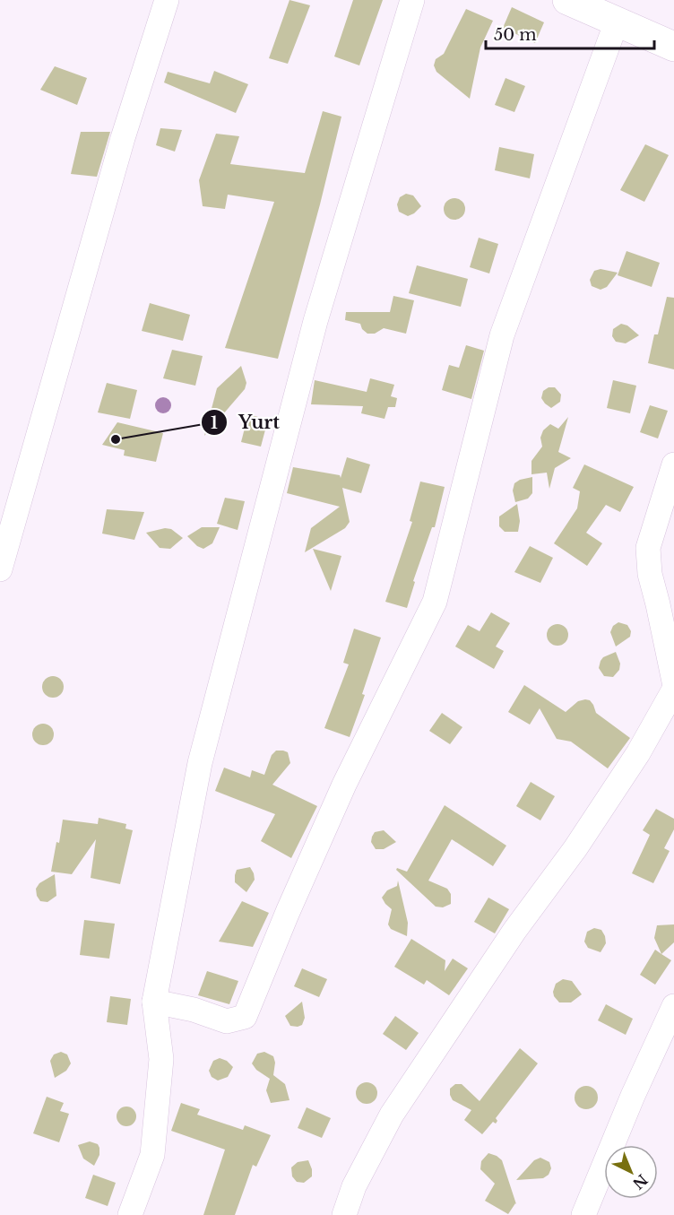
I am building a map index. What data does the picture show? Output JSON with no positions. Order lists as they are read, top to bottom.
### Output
{
  "places": ["Yurt"],
  "scale_bar": "50 m",
  "north": "bottom right"
}
